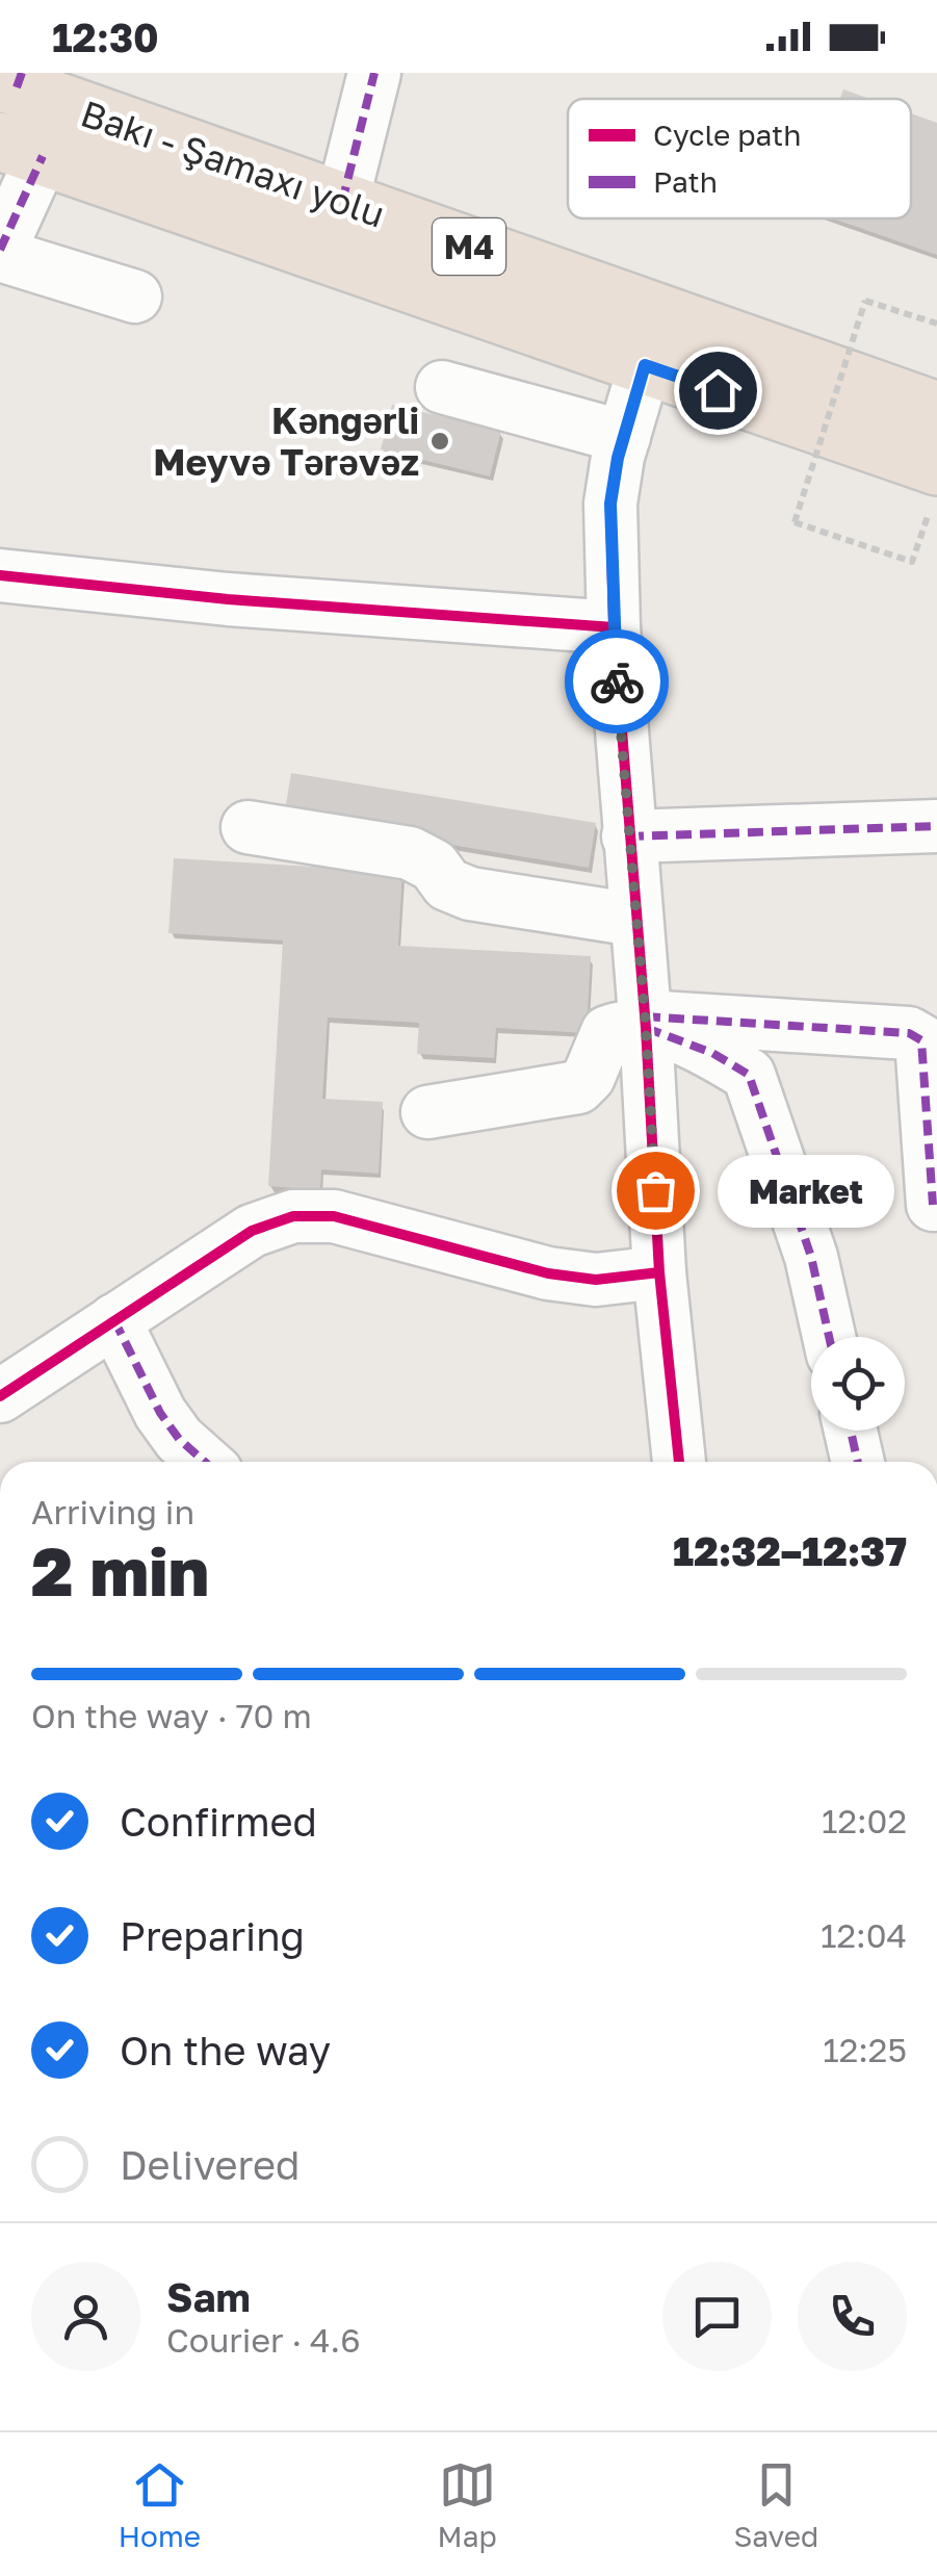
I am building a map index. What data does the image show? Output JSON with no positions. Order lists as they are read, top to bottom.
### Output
{
  "streets": {
    "highway": ["Bakı - Şamaxı yolu", "M4"]
  },
  "places": ["Kəngərli Meyvə Tərəvəz", "Market"],
  "legend": ["Cycle path", "Path"],
  "page": {
    "status": "12:30",
    "bubble": "Market",
    "heading": ["2 min", "Arriving in", "12:32–12:37"],
    "panel": ["Sam", "Courier · 4.6"],
    "bar": "On the way · 70 m",
    "list": [
      ["Confirmed", "12:02"],
      ["Preparing", "12:04"],
      ["On the way", "12:25"],
      "Delivered"
    ],
    "tabs": ["Home", "Map", "Saved"]
  }
}
